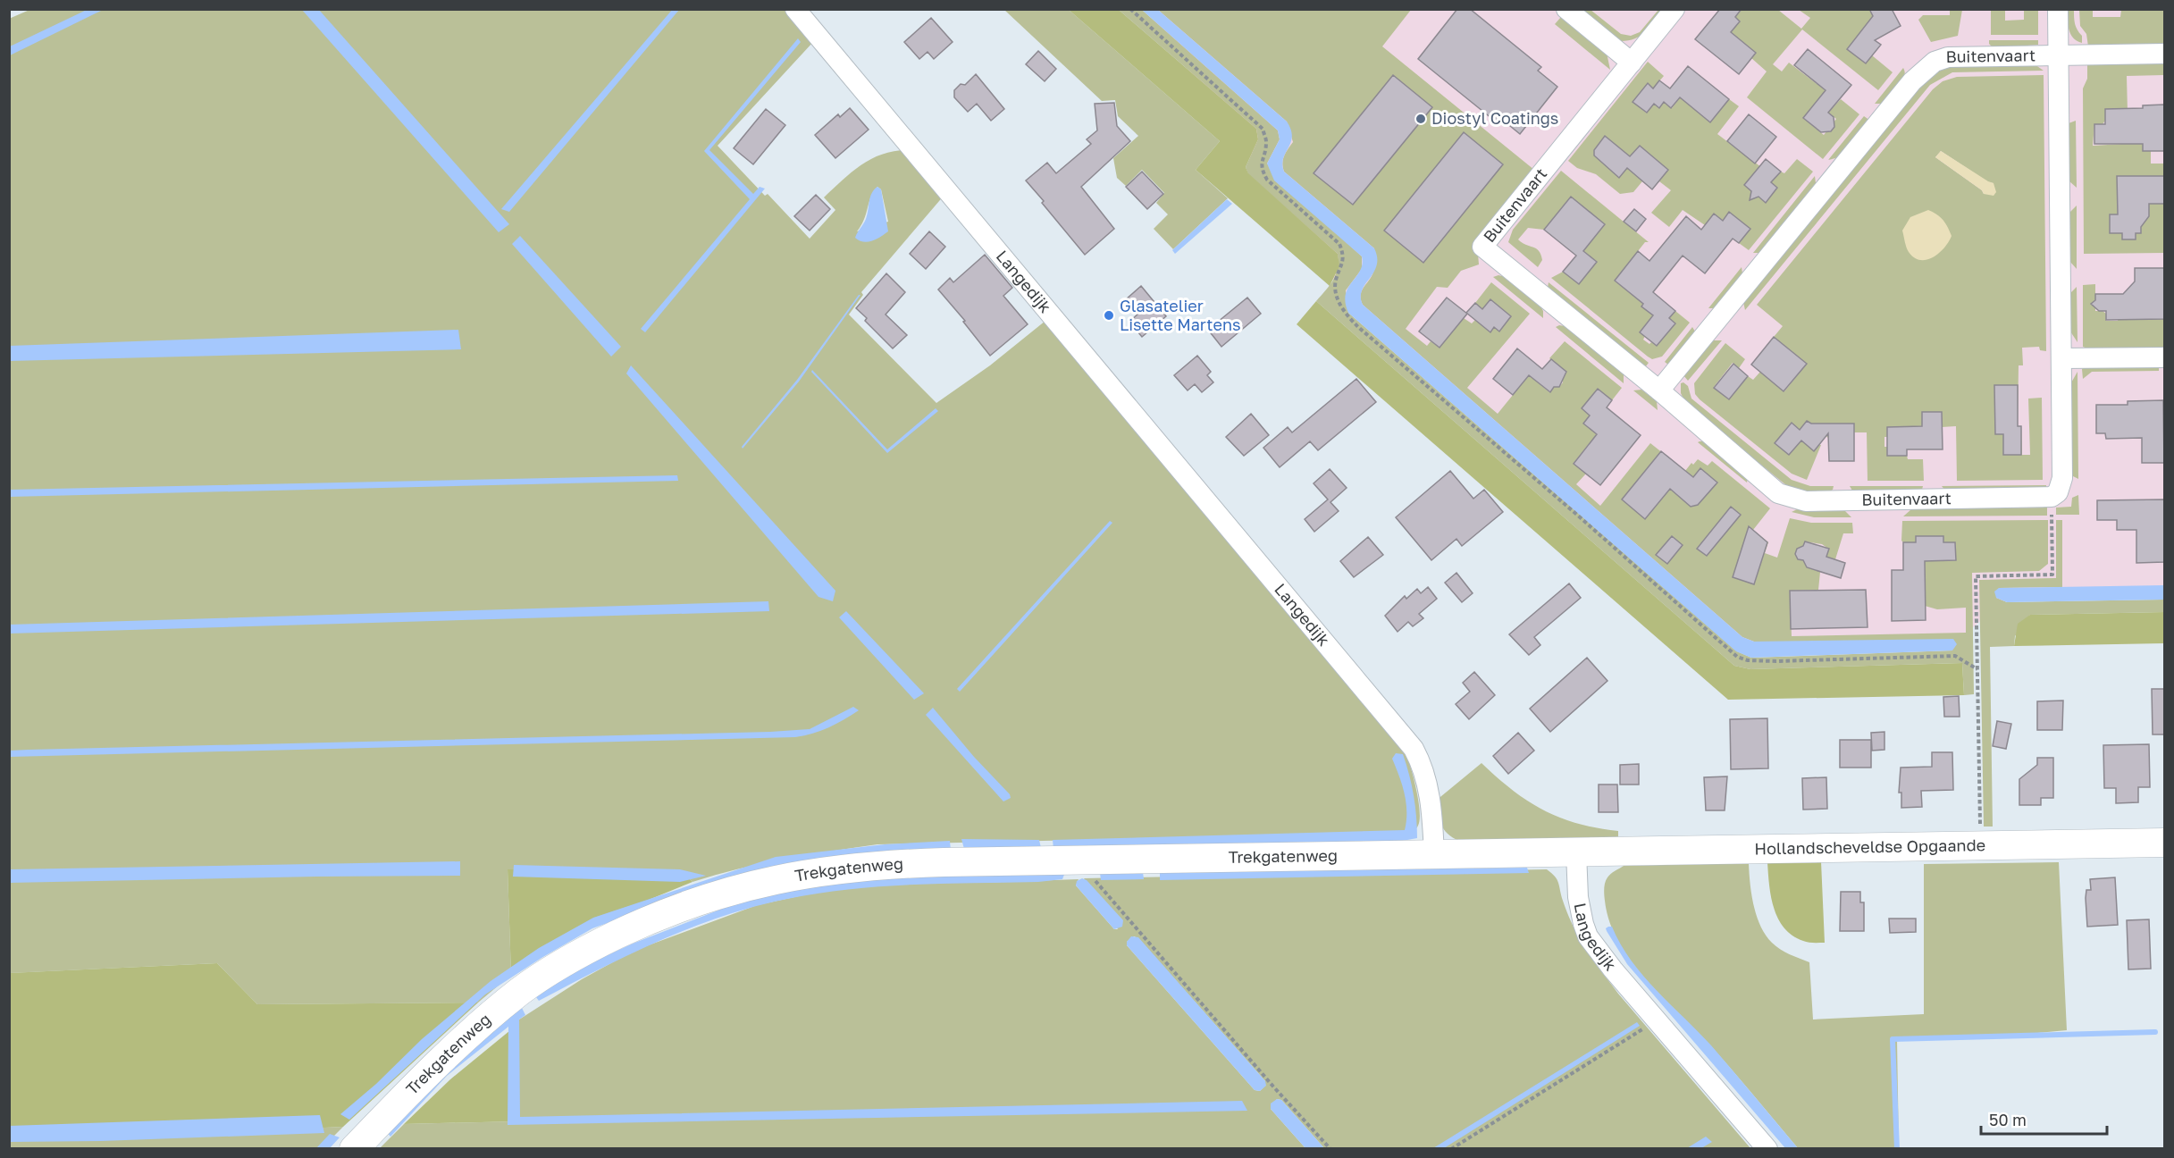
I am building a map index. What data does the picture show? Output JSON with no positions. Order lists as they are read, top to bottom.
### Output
{
  "streets": {
    "street": [
      "Buitenvaart",
      "Langedijk",
      "Hollandscheveldse Opgaande",
      "Trekgatenweg"
    ]
  },
  "crossings": [
    ["Langedijk", "Hollandscheveldse Opgaande"],
    ["Langedijk", "Trekgatenweg"]
  ],
  "places": ["Diostyl Coatings", "Glasatelier Lisette Martens"],
  "scale_bar": "50 m"
}
